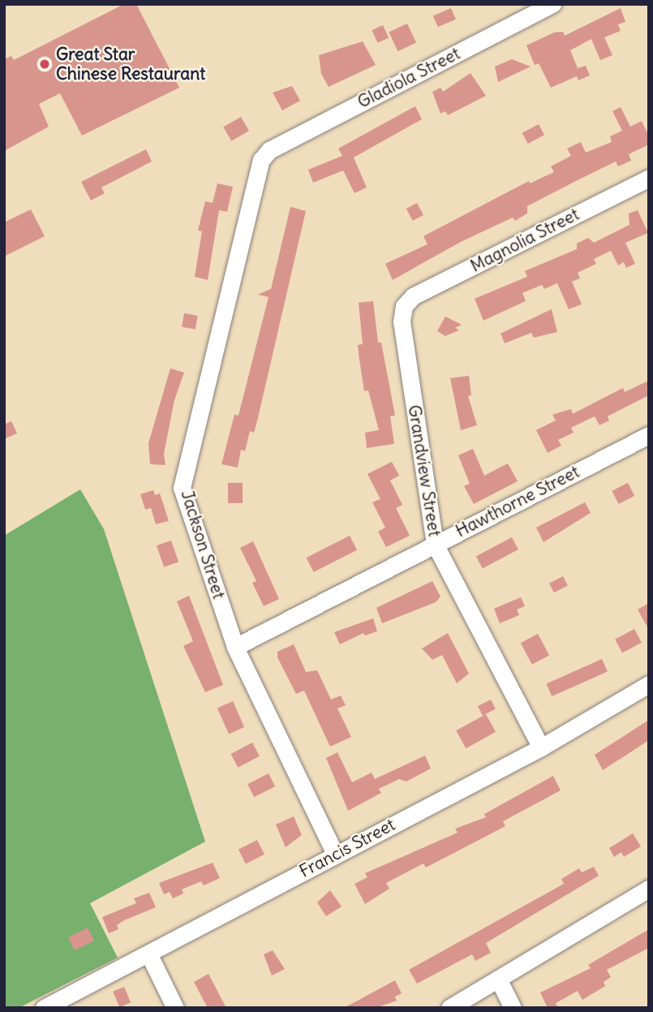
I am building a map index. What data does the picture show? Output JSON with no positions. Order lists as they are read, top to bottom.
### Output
{
  "streets": {
    "street": [
      "Gladiola Street",
      "Magnolia Street",
      "Grandview Street",
      "Hawthorne Street",
      "Jackson Street",
      "Francis Street"
    ]
  },
  "crossings": [
    ["Gladiola Street", "Jackson Street"],
    ["Magnolia Street", "Grandview Street"],
    ["Grandview Street", "Hawthorne Street"],
    ["Grandview Street", "Francis Street"],
    ["Hawthorne Street", "Jackson Street"],
    ["Jackson Street", "Francis Street"]
  ],
  "places": ["Great Star Chinese Restaurant"]
}
